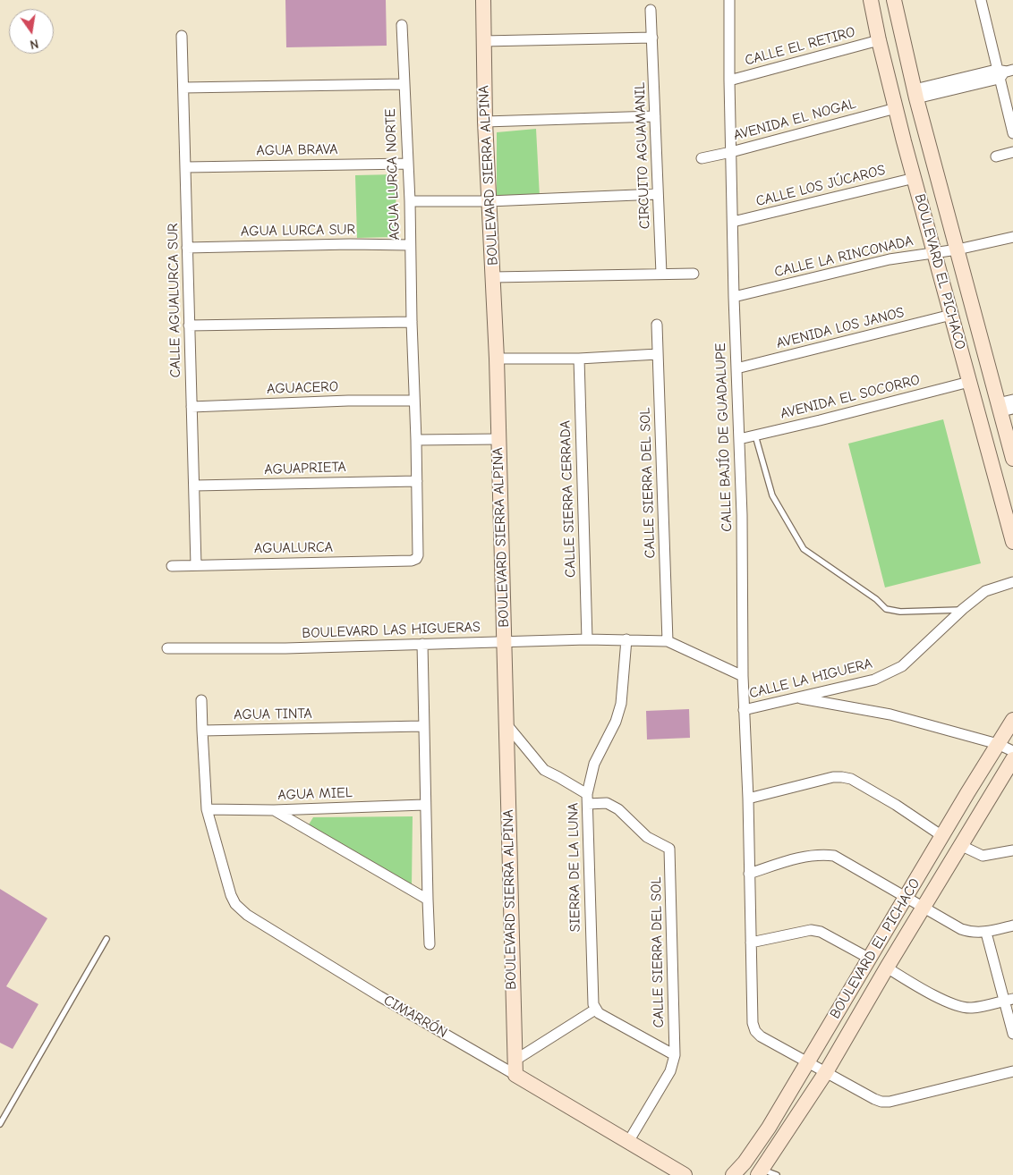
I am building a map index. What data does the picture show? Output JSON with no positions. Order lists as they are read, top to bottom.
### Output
{
  "streets": {
    "street": [
      "CALLE EL RETIRO",
      "AVENIDA EL NOGAL",
      "AGUA BRAVA",
      "CIRCUITO AGUAMANIL",
      "AGUA LURCA NORTE",
      "BOULEVARD SIERRA ALPINA",
      "CALLE LOS JÚCAROS",
      "AGUA LURCA SUR",
      "CALLE LA RINCONADA",
      "BOULEVARD EL PICHACO",
      "CALLE AGUALURCA SUR",
      "AVENIDA LOS JANOS",
      "AGUACERO",
      "AVENIDA EL SOCORRO",
      "CALLE BAJÍO DE GUADALUPE",
      "AGUAPRIETA",
      "CALLE SIERRA DEL SOL",
      "CALLE SIERRA CERRADA",
      "AGUALURCA",
      "BOULEVARD LAS HIGUERAS",
      "CALLE LA HIGUERA",
      "AGUA TINTA",
      "AGUA MIEL",
      "SIERRA DE LA LUNA",
      "CIMARRÓN"
    ]
  },
  "crossings": [
    ["CALLE EL RETIRO", "BOULEVARD EL PICHACO"],
    ["CALLE EL RETIRO", "CALLE BAJÍO DE GUADALUPE"],
    ["AVENIDA EL NOGAL", "BOULEVARD EL PICHACO"],
    ["AVENIDA EL NOGAL", "CALLE BAJÍO DE GUADALUPE"],
    ["AGUA BRAVA", "AGUA LURCA NORTE"],
    ["AGUA BRAVA", "CALLE AGUALURCA SUR"],
    ["AGUA LURCA NORTE", "AGUA LURCA SUR"],
    ["AGUA LURCA NORTE", "AGUACERO"],
    ["AGUA LURCA NORTE", "AGUAPRIETA"],
    ["AGUA LURCA NORTE", "AGUALURCA"],
    ["BOULEVARD SIERRA ALPINA", "BOULEVARD LAS HIGUERAS"],
    ["BOULEVARD SIERRA ALPINA", "CIMARRÓN"],
    ["CALLE LOS JÚCAROS", "BOULEVARD EL PICHACO"],
    ["CALLE LOS JÚCAROS", "CALLE BAJÍO DE GUADALUPE"],
    ["AGUA LURCA SUR", "CALLE AGUALURCA SUR"],
    ["CALLE LA RINCONADA", "BOULEVARD EL PICHACO"],
    ["CALLE LA RINCONADA", "CALLE BAJÍO DE GUADALUPE"],
    ["BOULEVARD EL PICHACO", "AVENIDA LOS JANOS"],
    ["BOULEVARD EL PICHACO", "AVENIDA EL SOCORRO"],
    ["BOULEVARD EL PICHACO", "CALLE BAJÍO DE GUADALUPE"],
    ["CALLE AGUALURCA SUR", "AGUACERO"],
    ["CALLE AGUALURCA SUR", "AGUAPRIETA"],
    ["CALLE AGUALURCA SUR", "AGUALURCA"],
    ["AVENIDA LOS JANOS", "CALLE BAJÍO DE GUADALUPE"],
    ["AVENIDA EL SOCORRO", "CALLE BAJÍO DE GUADALUPE"],
    ["CALLE BAJÍO DE GUADALUPE", "BOULEVARD LAS HIGUERAS"],
    ["CALLE BAJÍO DE GUADALUPE", "CALLE LA HIGUERA"],
    ["CALLE SIERRA DEL SOL", "BOULEVARD LAS HIGUERAS"],
    ["CALLE SIERRA DEL SOL", "SIERRA DE LA LUNA"],
    ["CALLE SIERRA CERRADA", "BOULEVARD LAS HIGUERAS"],
    ["BOULEVARD LAS HIGUERAS", "SIERRA DE LA LUNA"],
    ["AGUA MIEL", "CIMARRÓN"]
  ],
  "north": "bottom"
}
